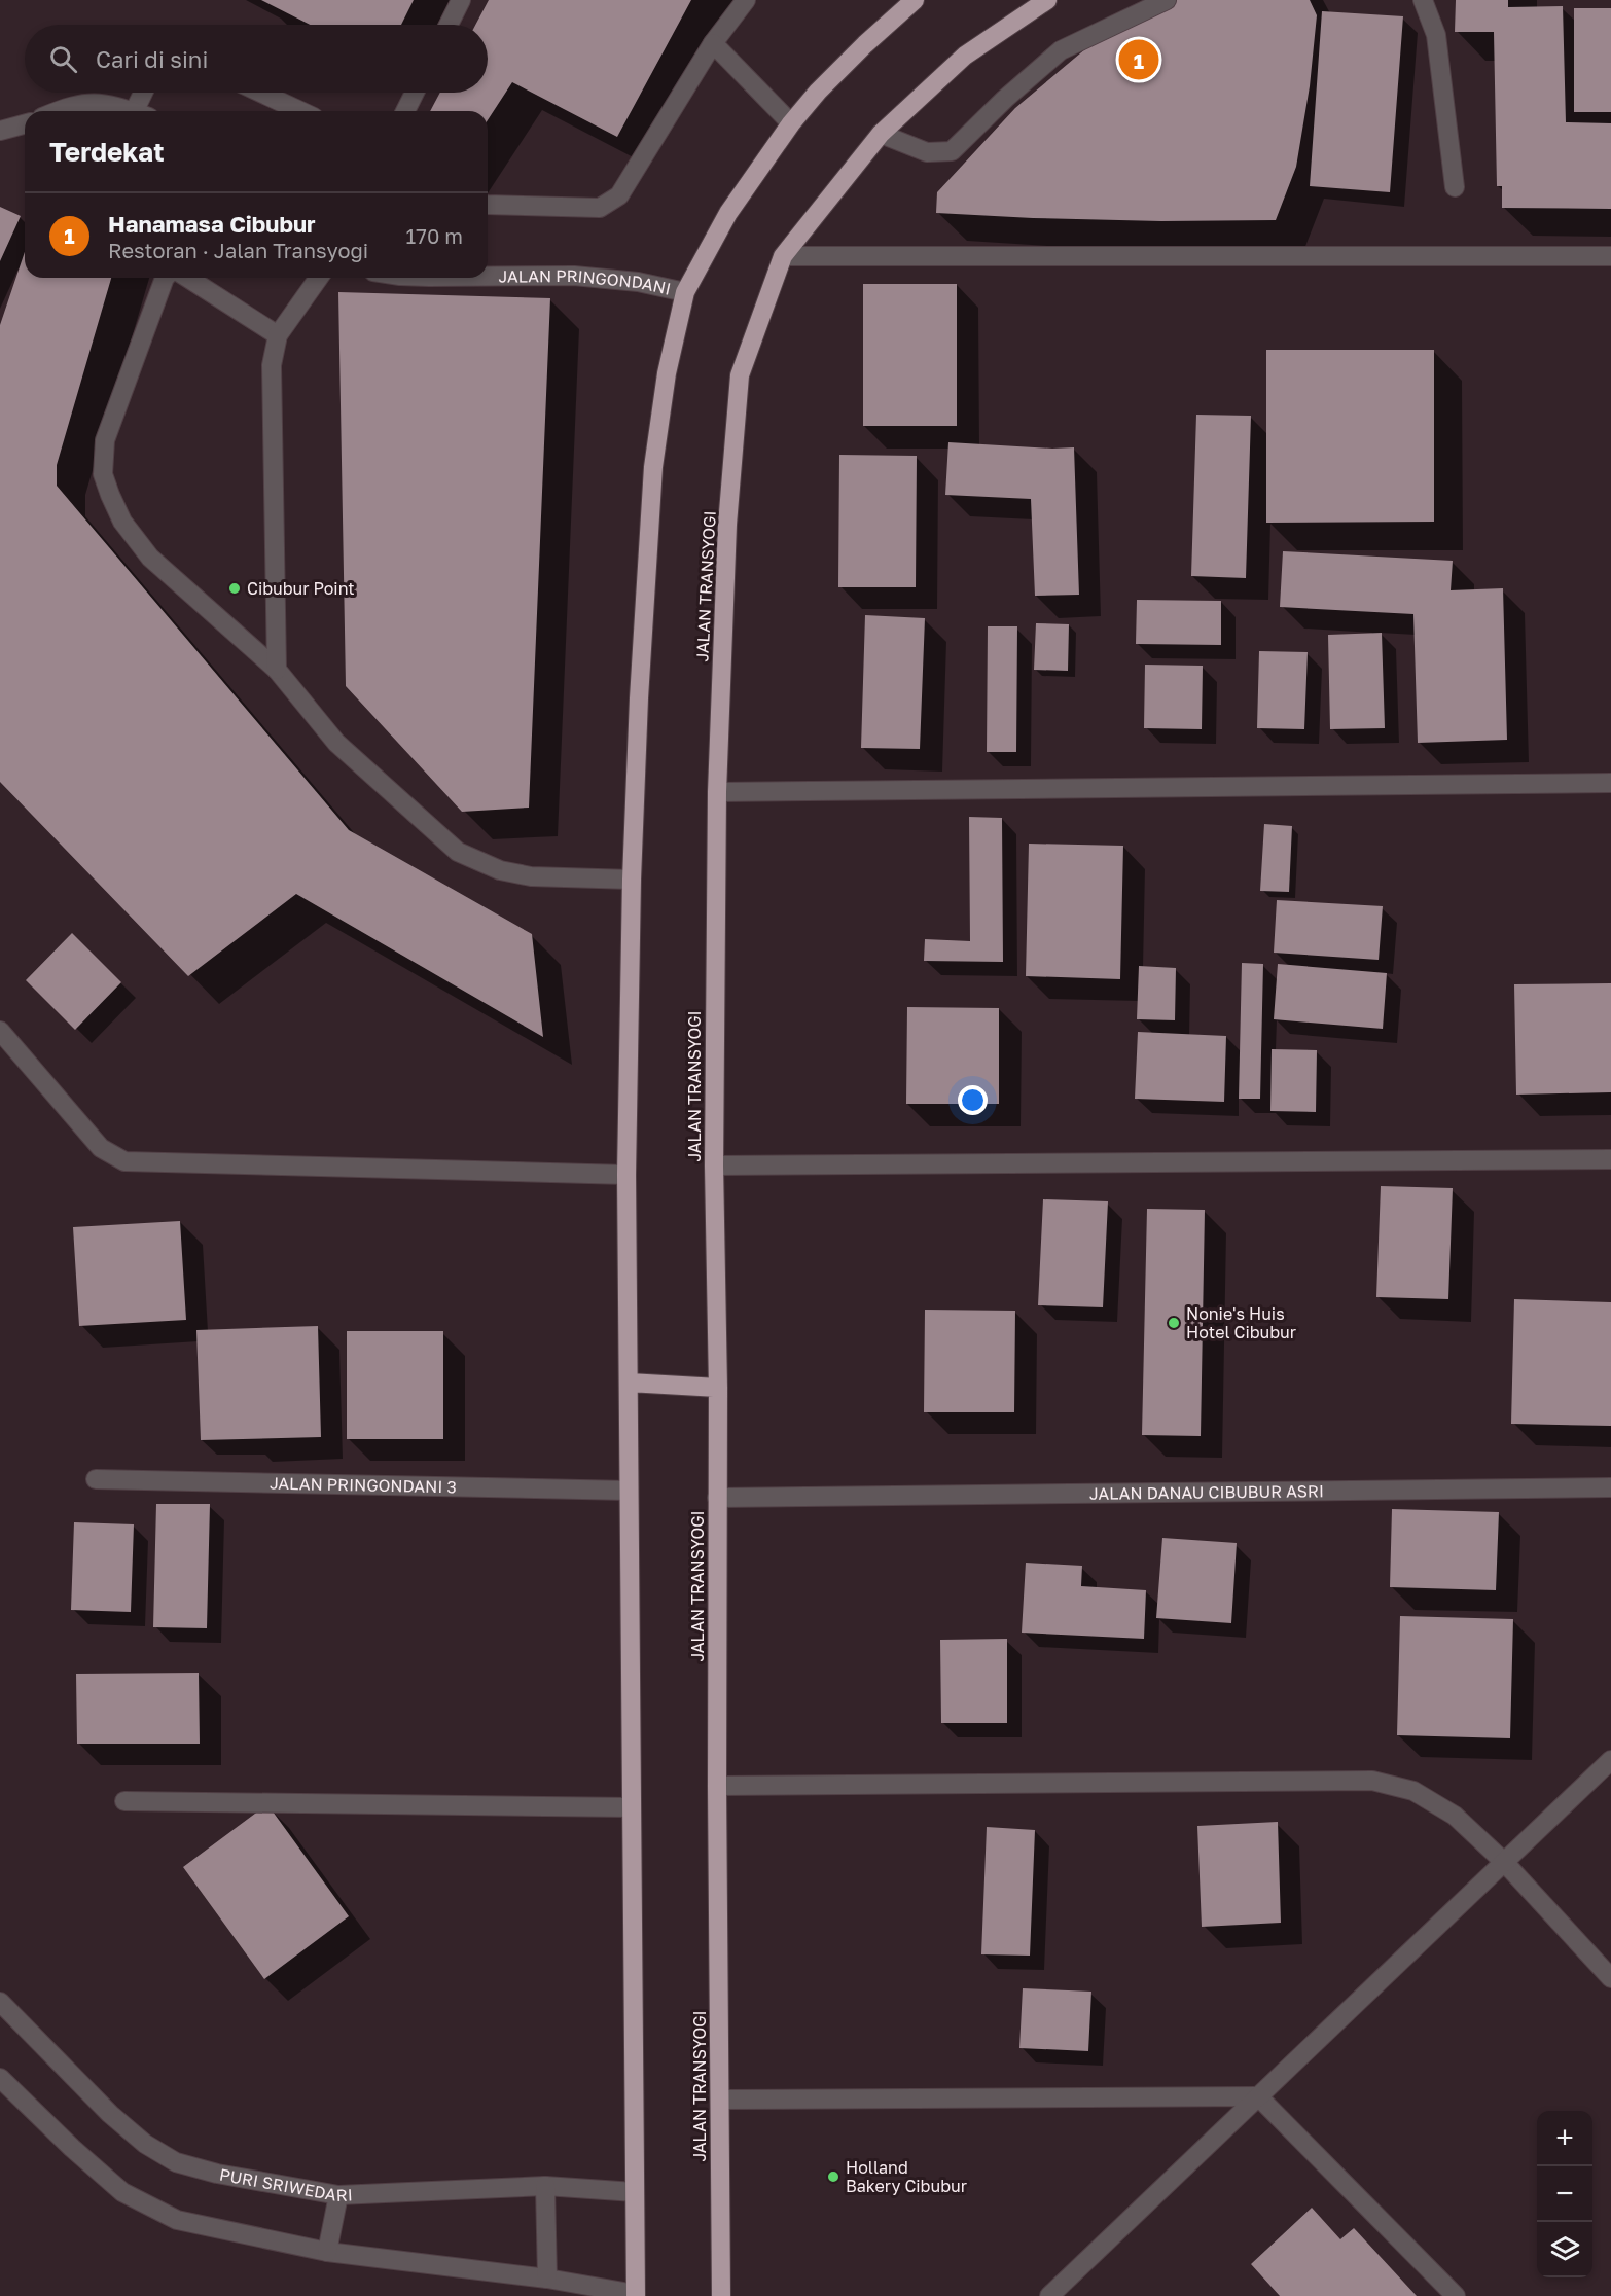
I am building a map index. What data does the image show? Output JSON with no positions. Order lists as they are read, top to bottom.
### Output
{
  "streets": {
    "highway": ["JALAN TRANSYOGI"],
    "street": [
      "JALAN PRINGONDANI",
      "JALAN PRINGONDANI 3",
      "JALAN DANAU CIBUBUR ASRI",
      "PURI SRIWEDARI"
    ]
  },
  "crossings": [
    ["JALAN TRANSYOGI", "JALAN DANAU CIBUBUR ASRI"]
  ],
  "places": ["Cibubur Point", "Nonie's Huis Hotel Cibubur", "Holland Bakery Cibubur"],
  "page": {
    "search": "Cari di sini",
    "pins": "1",
    "heading": "Terdekat",
    "list": [
      {
        "mark": "1",
        "name": "Hanamasa Cibubur",
        "note": "Restoran · Jalan Transyogi",
        "value": "170 m"
      }
    ],
    "map_buttons": ["+", "−"]
  }
}
